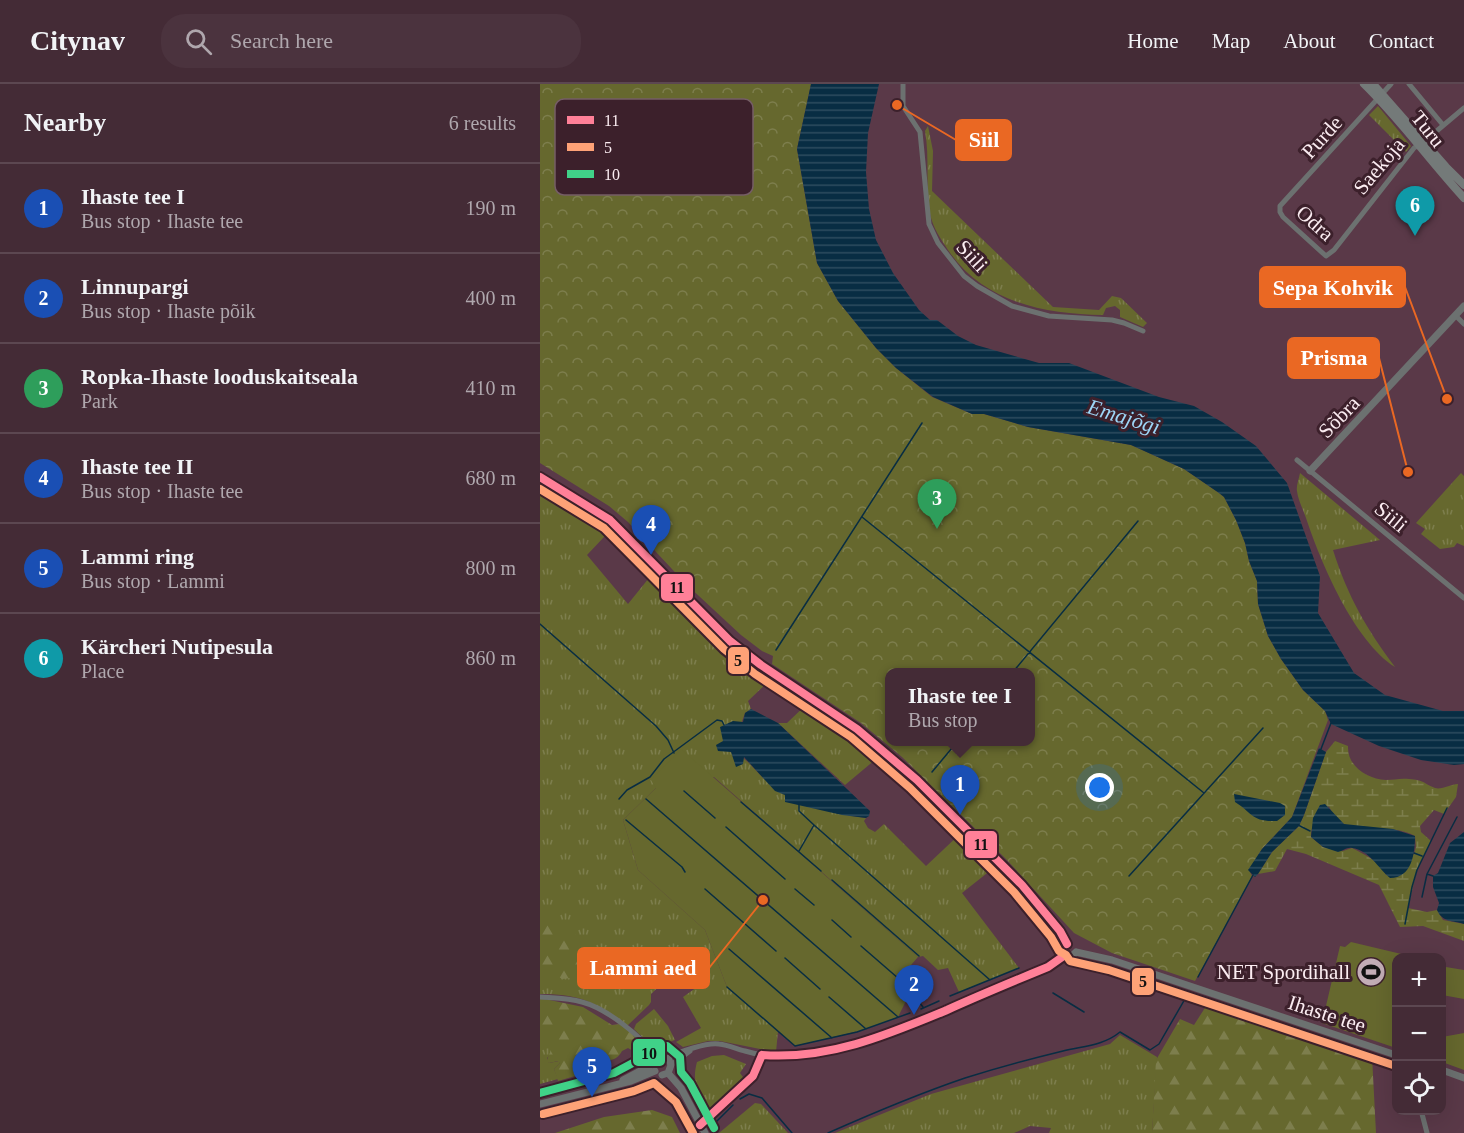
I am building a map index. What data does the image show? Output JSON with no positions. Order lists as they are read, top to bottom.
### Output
{
  "streets": {
    "main road": ["Turu"],
    "street": [
      "Purde",
      "Saekoja",
      "Odra",
      "Siili",
      "Sõbra",
      "Ihaste tee"
    ]
  },
  "crossings": [
    ["Turu", "Purde"],
    ["Turu", "Saekoja"],
    ["Purde", "Odra"],
    ["Saekoja", "Odra"],
    ["Siili", "Sõbra"]
  ],
  "water": ["Emajõgi"],
  "places": {
    "other": [
      "Siil",
      "Sepa Kohvik",
      "Prisma",
      "Lammi aed"
    ],
    "sports": ["NET Spordihall"]
  },
  "lines": ["transit line 11", "transit line 5", "transit line 10"],
  "legend": ["11", "5", "10"],
  "page": {
    "header": "Citynav",
    "search": "Search here",
    "nav": [
      "Home",
      "Map",
      "About",
      "Contact"
    ],
    "heading": ["Nearby", "6 results"],
    "list": [
      {
        "mark": "1",
        "name": "Ihaste tee I",
        "note": "Bus stop · Ihaste tee",
        "value": "190 m"
      },
      {
        "mark": "2",
        "name": "Linnupargi",
        "note": "Bus stop · Ihaste põik",
        "value": "400 m"
      },
      {
        "mark": "3",
        "name": "Ropka-Ihaste looduskaitseala",
        "note": "Park",
        "value": "410 m"
      },
      {
        "mark": "4",
        "name": "Ihaste tee II",
        "note": "Bus stop · Ihaste tee",
        "value": "680 m"
      },
      {
        "mark": "5",
        "name": "Lammi ring",
        "note": "Bus stop · Lammi",
        "value": "800 m"
      },
      {
        "mark": "6",
        "name": "Kärcheri Nutipesula",
        "note": "Place",
        "value": "860 m"
      }
    ],
    "pins": [
      "6",
      "3",
      "4",
      "1",
      "2",
      "5"
    ],
    "popup": ["Ihaste tee I", "Bus stop"],
    "map_buttons": ["+", "−"]
  }
}
